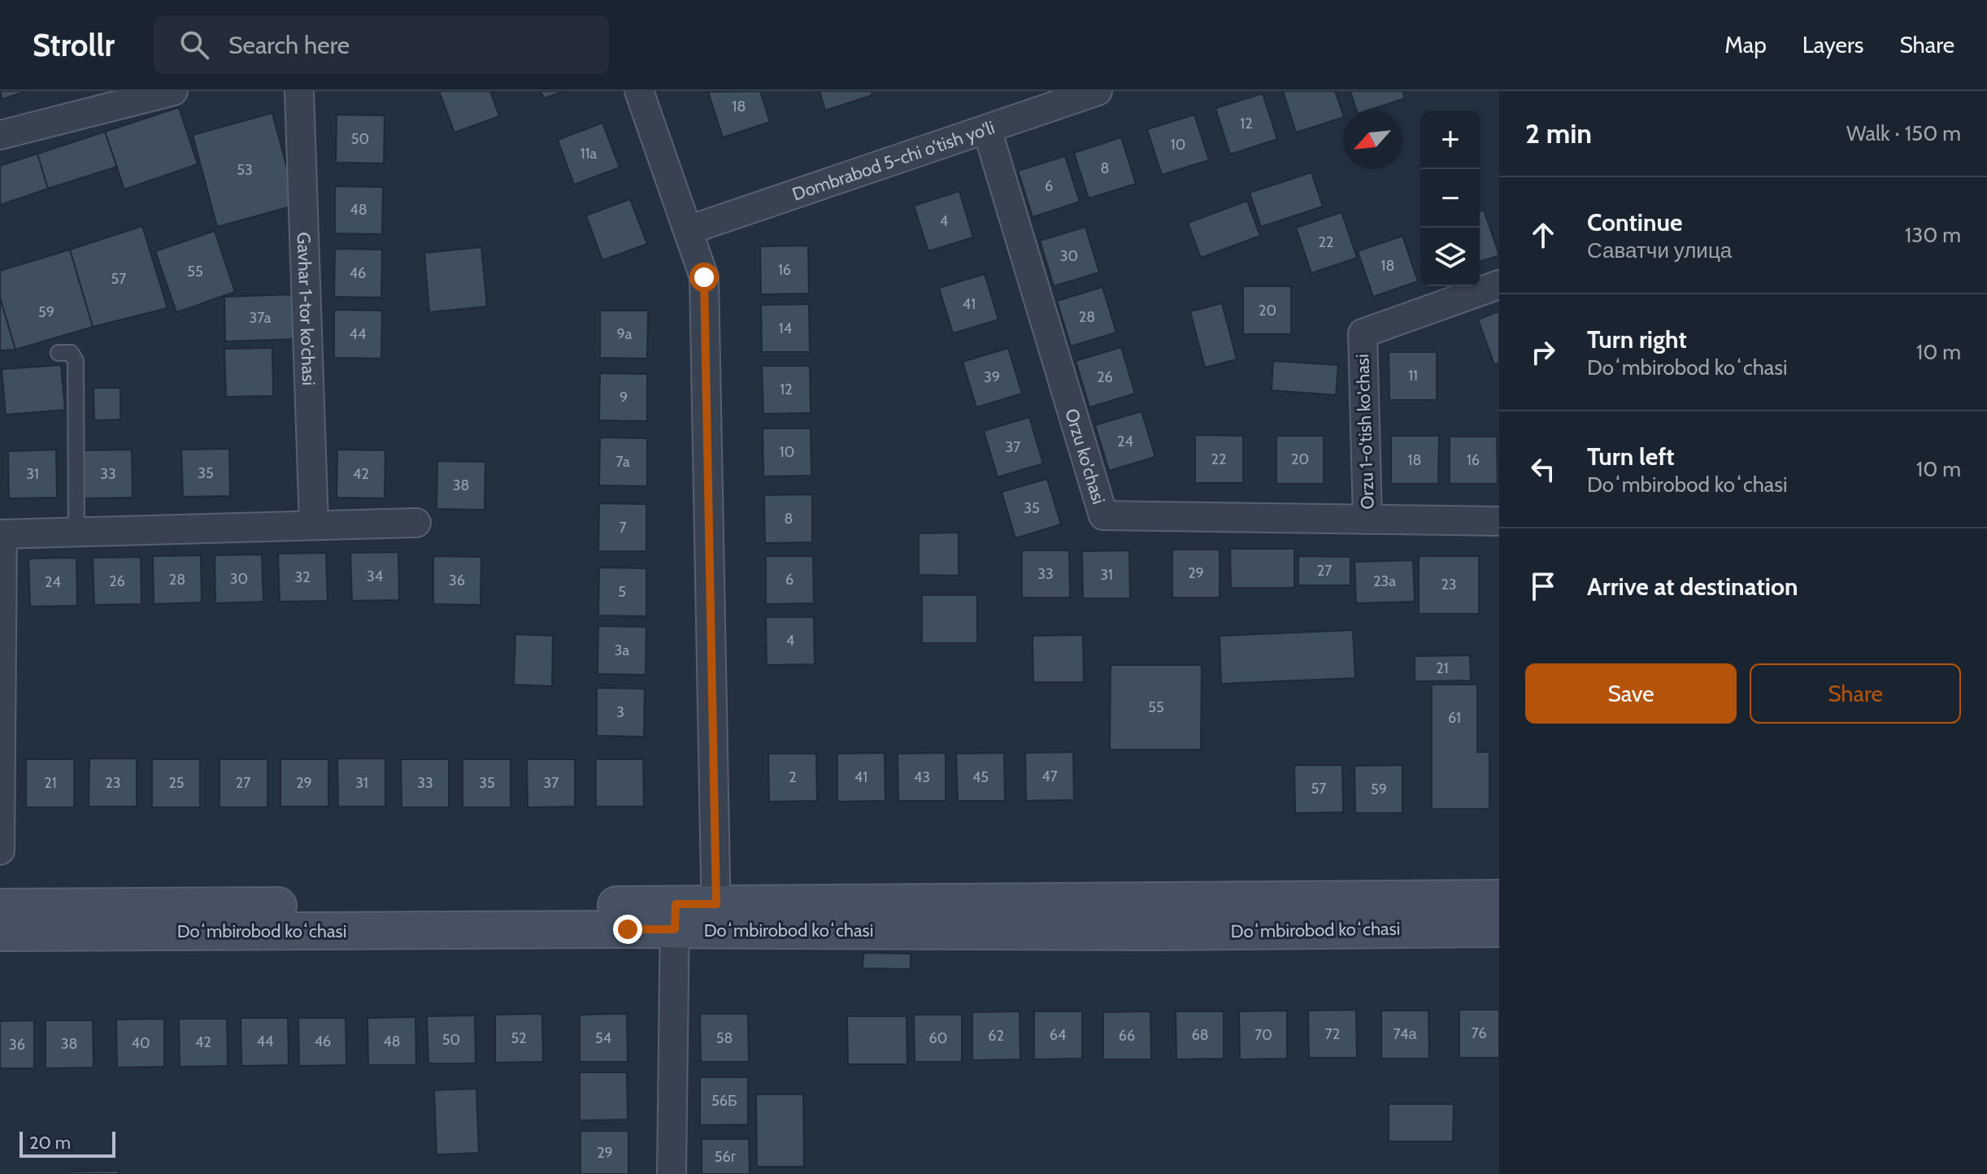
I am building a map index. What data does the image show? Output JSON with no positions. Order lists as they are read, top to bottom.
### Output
{
  "streets": {
    "main road": ["Doʻmbirobod koʻchasi"],
    "street": [
      "Dombrabod 5-chi o'tish yo'li",
      "Gavhar 1-tor ko'chasi",
      "Orzu 1-o'tish ko'chasi",
      "Orzu ko'chasi"
    ]
  },
  "crossings": [
    ["Dombrabod 5-chi o'tish yo'li", "Orzu ko'chasi"],
    ["Orzu 1-o'tish ko'chasi", "Orzu ko'chasi"]
  ],
  "house_numbers": [
    "18",
    "12",
    "50",
    "10",
    "11a",
    "8",
    "53",
    "6",
    "48",
    "4",
    "22",
    "30",
    "18",
    "16",
    "55",
    "46",
    "57",
    "41",
    "20",
    "59",
    "28",
    "37a",
    "14",
    "44",
    "9a",
    "11",
    "39",
    "26",
    "12",
    "9",
    "24",
    "37",
    "10",
    "22",
    "20",
    "18",
    "16",
    "7a",
    "35",
    "31",
    "33",
    "42",
    "38",
    "35",
    "8",
    "7",
    "27",
    "29",
    "33",
    "31",
    "34",
    "32",
    "30",
    "28",
    "6",
    "36",
    "26",
    "23a",
    "24",
    "23",
    "5",
    "4",
    "3a",
    "21",
    "55",
    "3",
    "61",
    "47",
    "2",
    "41",
    "43",
    "45",
    "21",
    "23",
    "25",
    "27",
    "29",
    "31",
    "33",
    "35",
    "37",
    "57",
    "59",
    "76",
    "72",
    "74а",
    "64",
    "68",
    "70",
    "62",
    "66",
    "52",
    "54",
    "58",
    "60",
    "50",
    "44",
    "46",
    "48",
    "42",
    "40",
    "38",
    "36",
    "56Б",
    "29",
    "56г"
  ],
  "scale_bar": "20 m",
  "north": "bottom left",
  "page": {
    "header": "Strollr",
    "search": "Search here",
    "nav": ["Map", "Layers", "Share"],
    "heading": ["2 min", "Walk · 150 m"],
    "map_buttons": ["+", "−"],
    "list": [
      ["Continue", "Саватчи улица", "130 m"],
      ["Turn right", "Doʻmbirobod koʻchasi", "10 m"],
      ["Turn left", "Doʻmbirobod koʻchasi", "10 m"],
      "Arrive at destination"
    ],
    "buttons": ["Save", "Share"],
    "scale": "20 m"
  }
}
